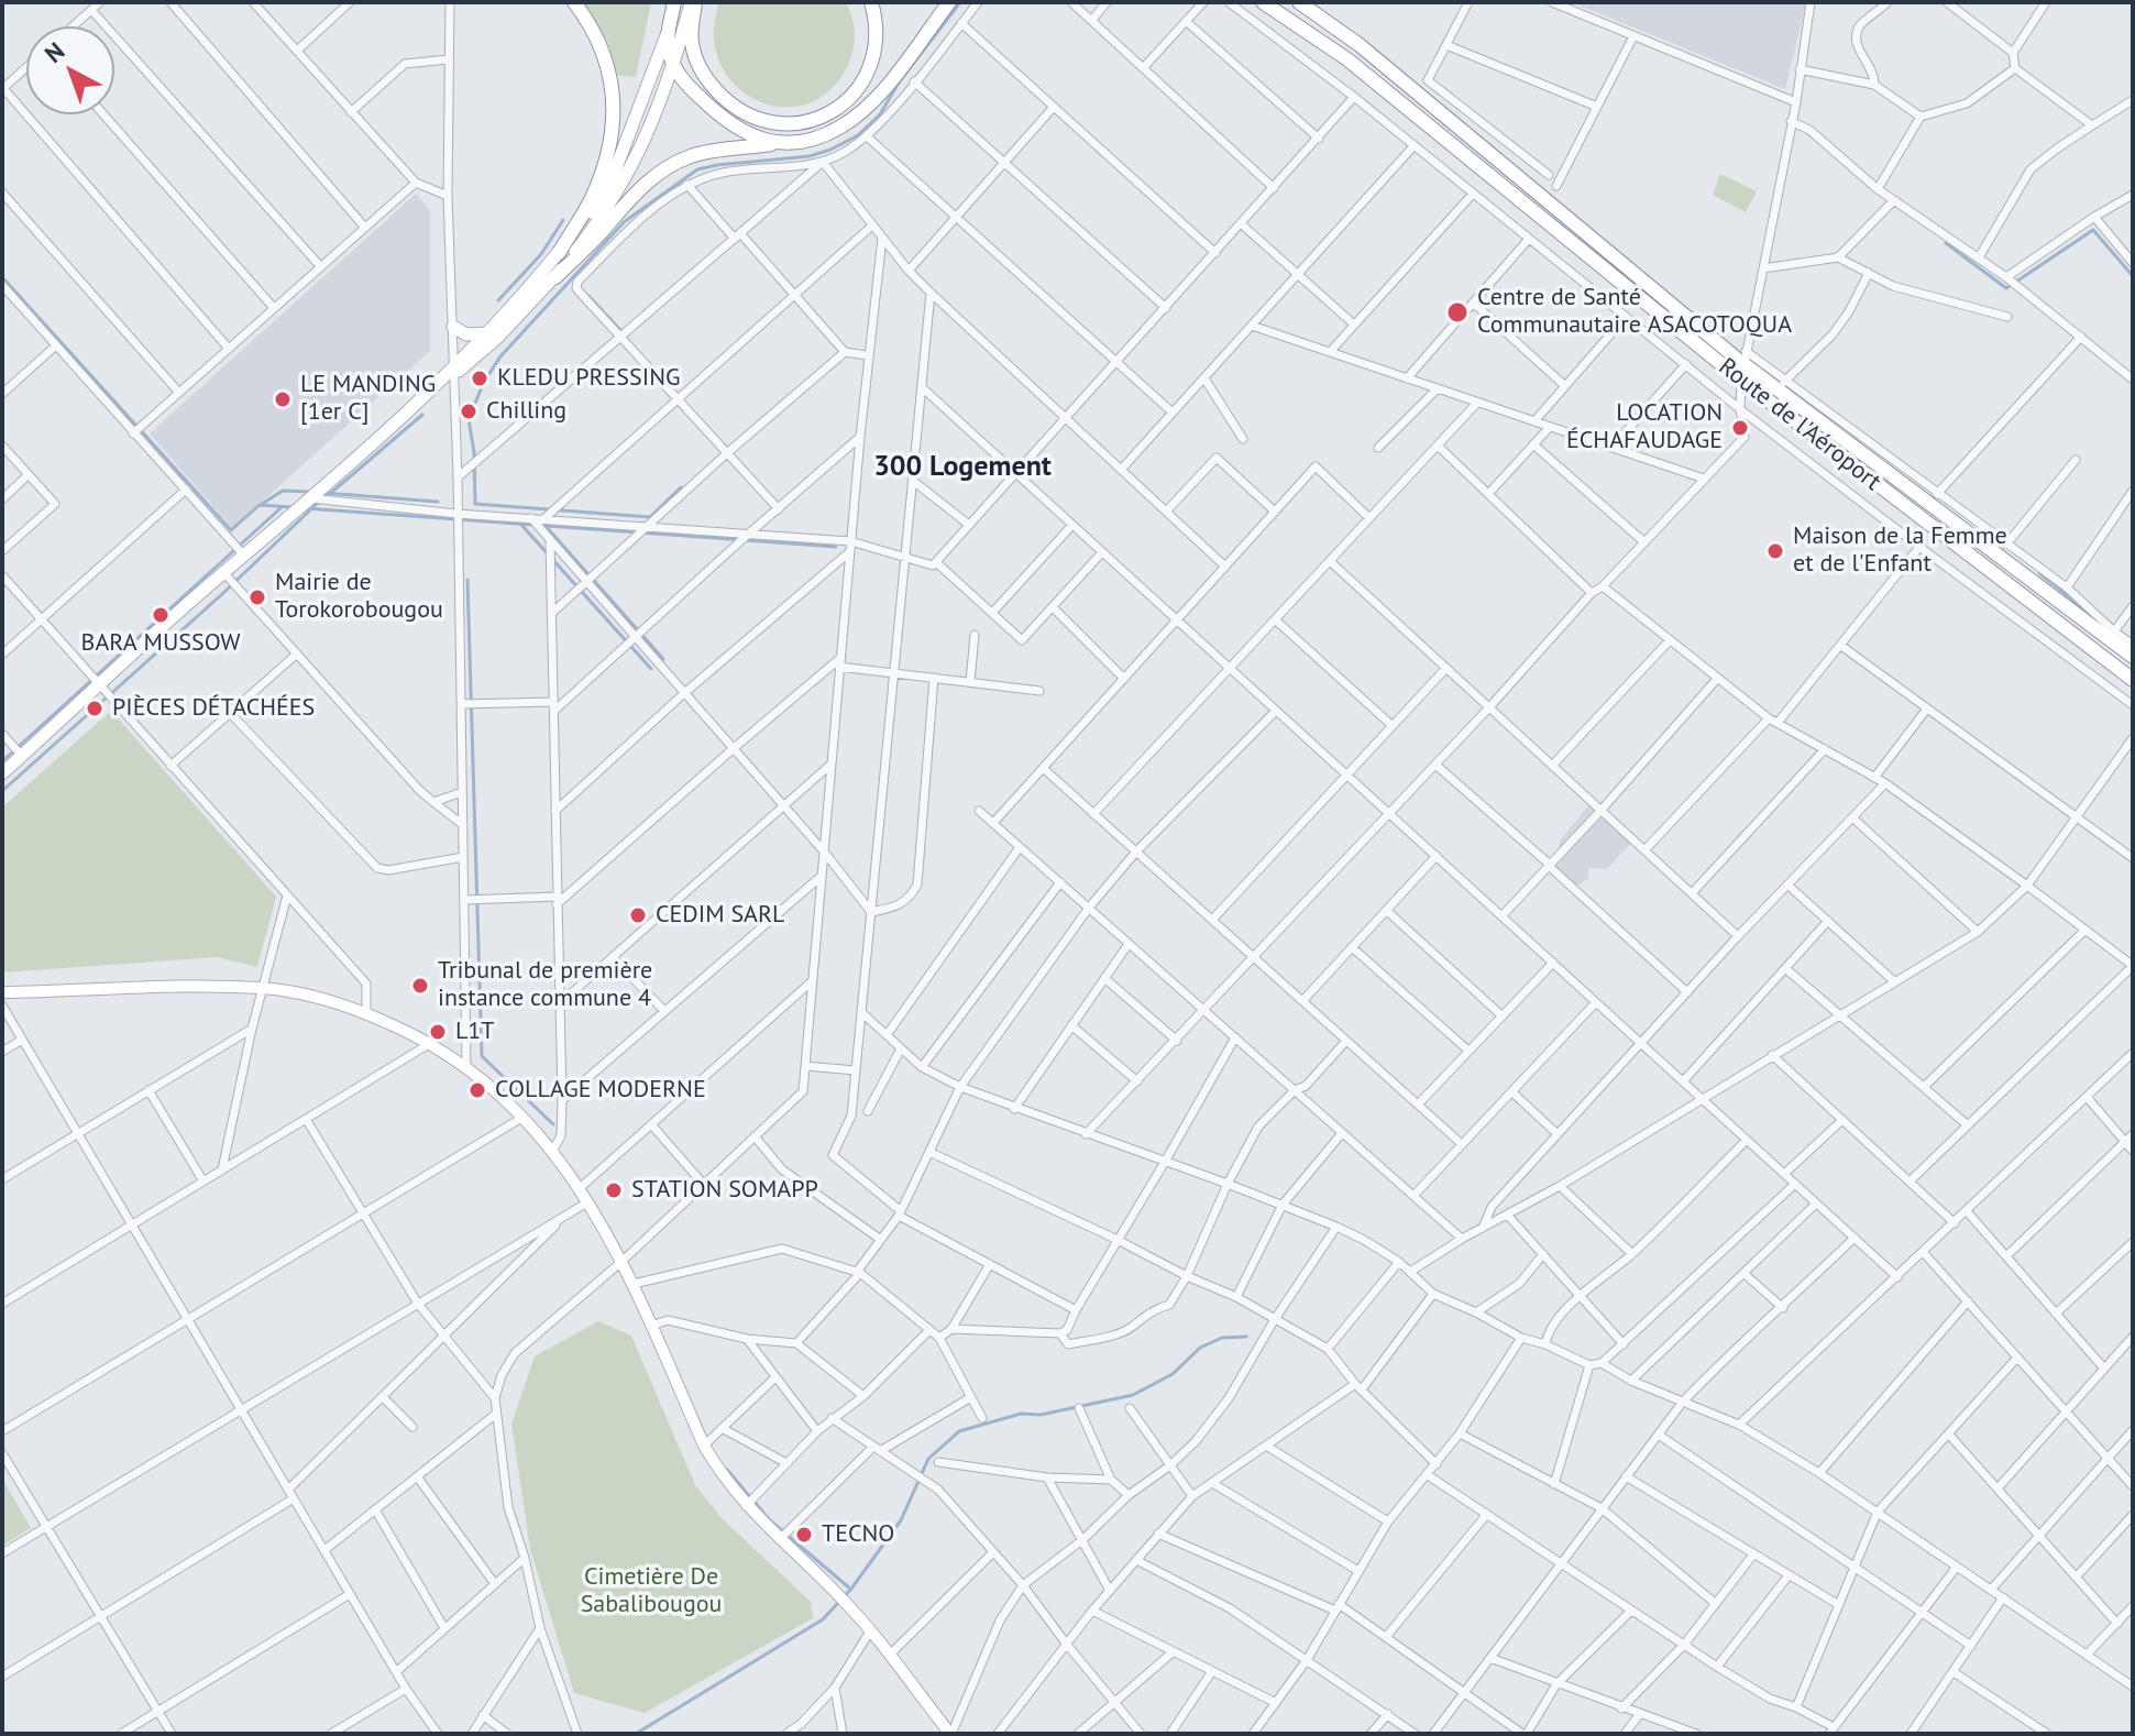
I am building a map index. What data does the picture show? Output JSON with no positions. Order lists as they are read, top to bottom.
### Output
{
  "streets": {
    "highway": ["Route de l'Aéroport"]
  },
  "districts": ["300 Logement"],
  "parks": ["Cimetière De Sabalibougou"],
  "places": [
    "Centre de Santé Communautaire ASACOTOQUA",
    "KLEDU PRESSING",
    "LE MANDING [1er C]",
    "Chilling",
    "LOCATION ÉCHAFAUDAGE",
    "Maison de la Femme et de l'Enfant",
    "Mairie de Torokorobougou",
    "BARA MUSSOW",
    "PIÈCES DÉTACHÉES",
    "CEDIM SARL",
    "Tribunal de première instance commune 4",
    "L1T",
    "COLLAGE MODERNE",
    "STATION SOMAPP",
    "TECNO"
  ],
  "north": "top left"
}
